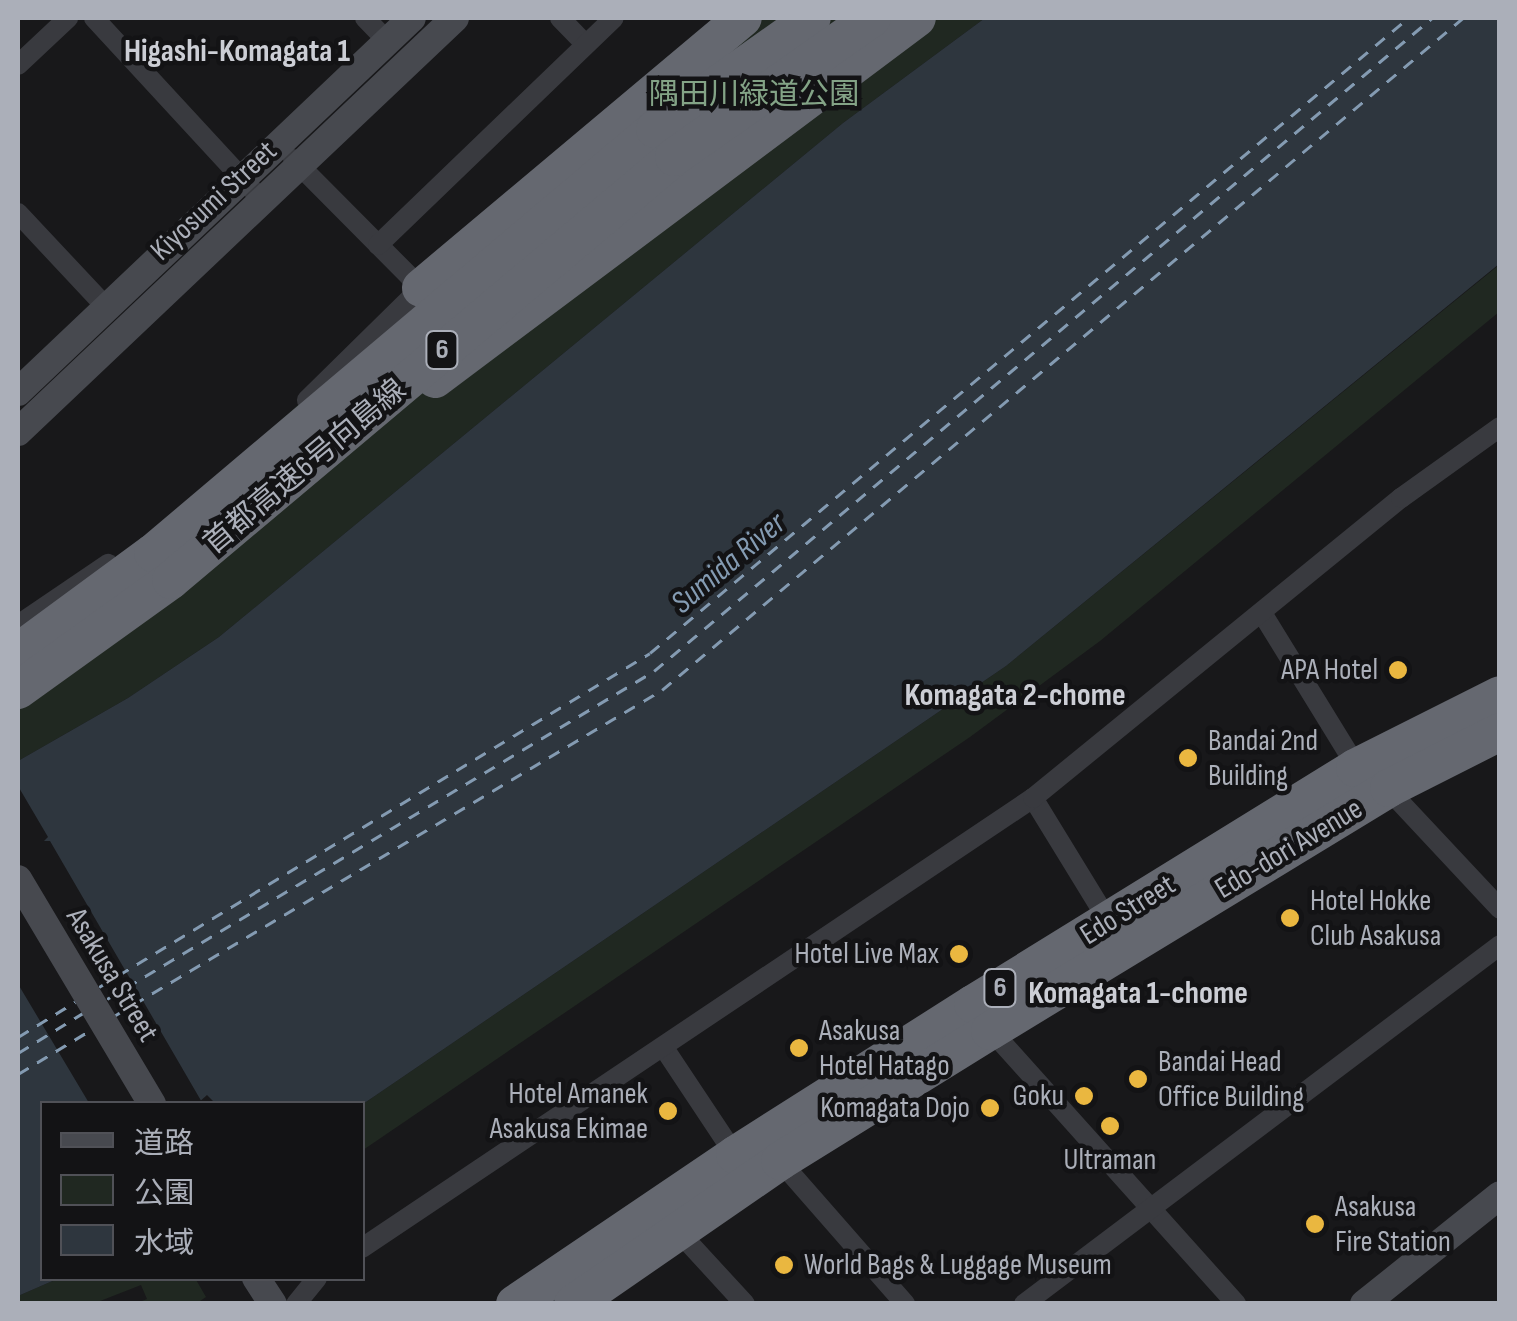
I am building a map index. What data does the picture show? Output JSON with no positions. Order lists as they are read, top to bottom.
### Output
{
  "streets": {
    "highway": [
      "6",
      "首都高速6号向島線",
      "Edo-dori Avenue",
      "Edo Street"
    ],
    "main road": ["Kiyosumi Street", "Asakusa Street"]
  },
  "crossings": [
    ["6", "Edo-dori Avenue"],
    ["Edo-dori Avenue", "Edo Street"]
  ],
  "districts": ["Higashi-Komagata 1", "Komagata 2-chome", "Komagata 1-chome"],
  "water": ["Sumida River"],
  "parks": ["隅田川緑道公園"],
  "places": [
    "APA Hotel",
    "Bandai 2nd Building",
    "Hotel Hokke Club Asakusa",
    "Hotel Live Max",
    "Asakusa Hotel Hatago",
    "Bandai Head Office Building",
    "Goku",
    "Komagata Dojo",
    "Hotel Amanek Asakusa Ekimae",
    "Ultraman",
    "Asakusa Fire Station",
    "World Bags & Luggage Museum"
  ],
  "legend": ["道路", "公園", "水域"]
}
